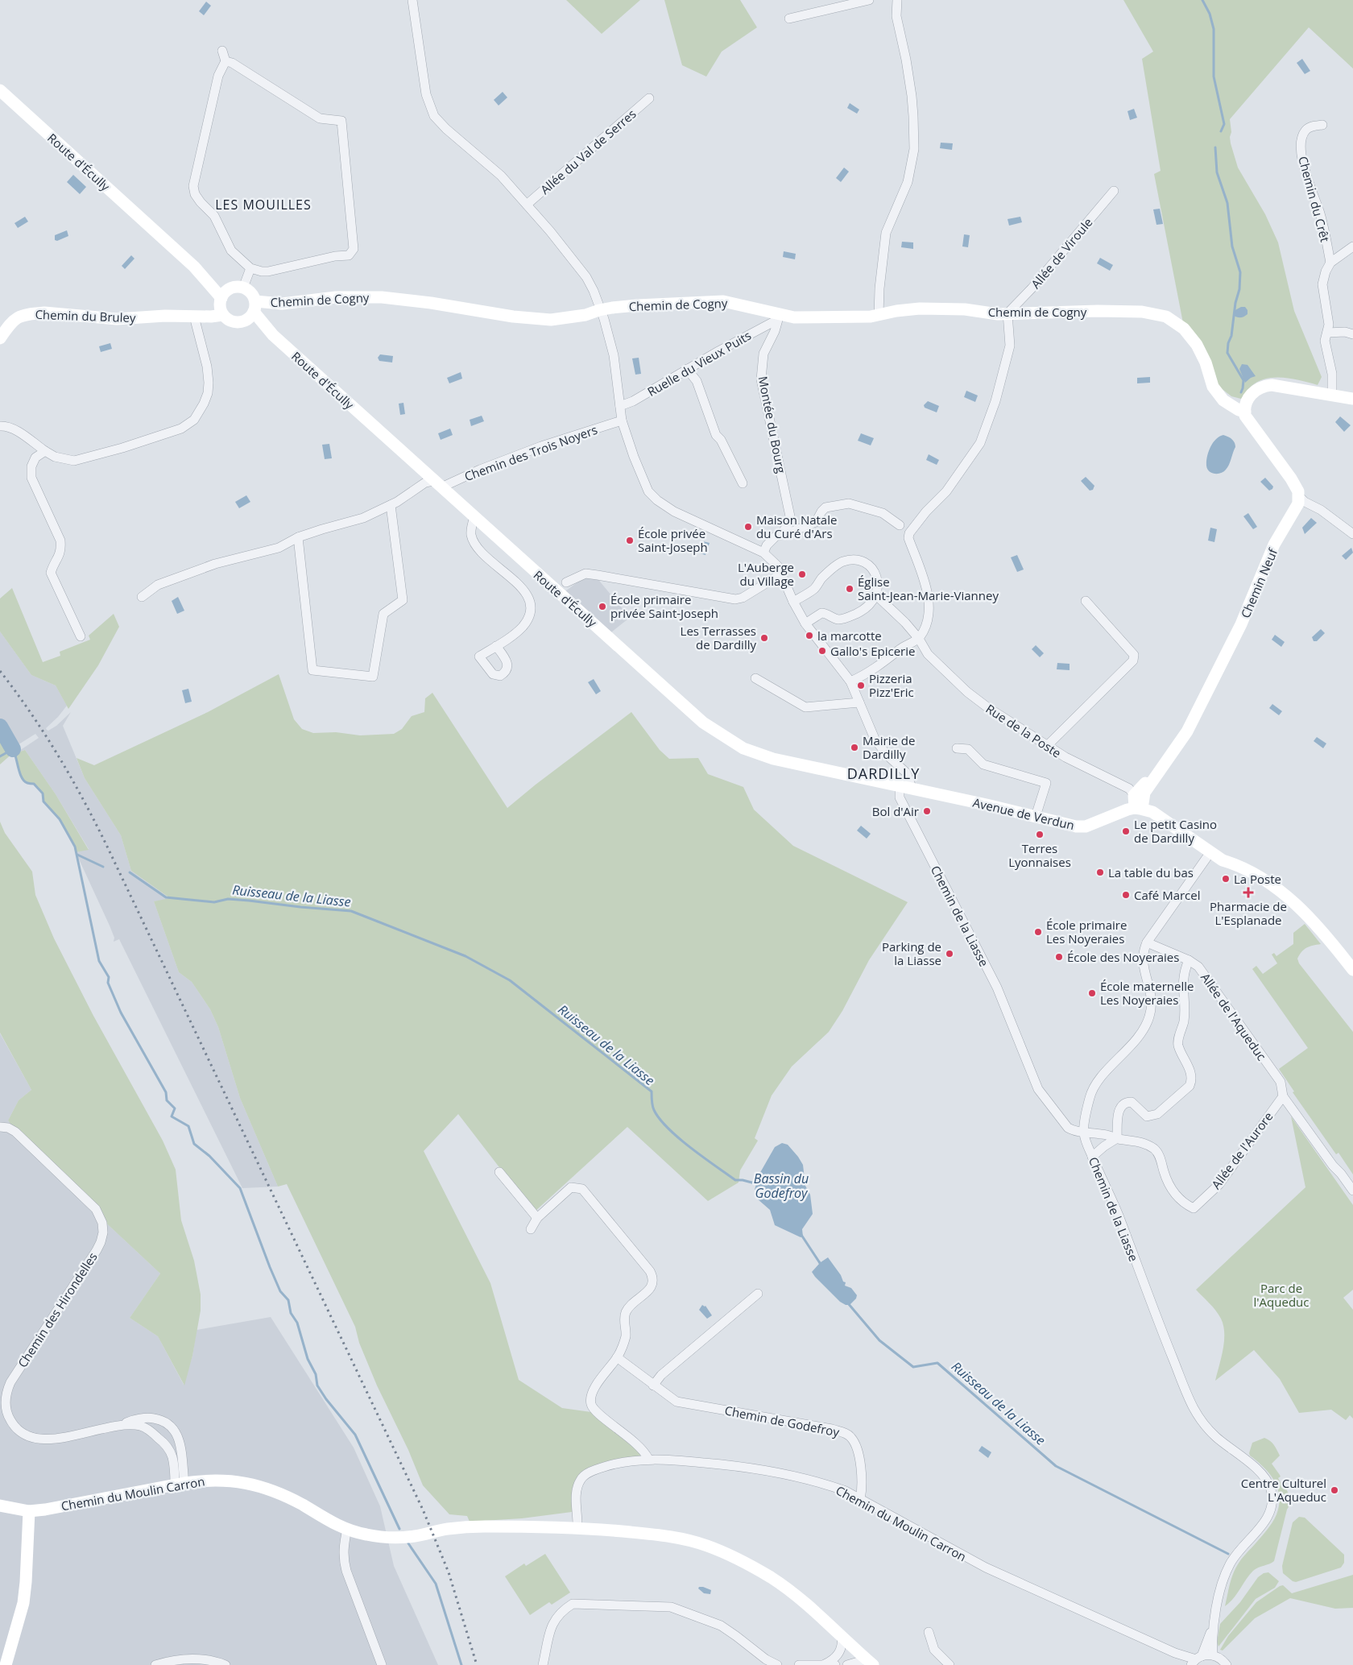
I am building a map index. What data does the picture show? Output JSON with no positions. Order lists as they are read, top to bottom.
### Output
{
  "streets": {
    "street": [
      "Allée du Val de Serres",
      "Route d'Écully",
      "Chemin du Crêt",
      "Allée de Viroule",
      "Chemin de Cogny",
      "Chemin du Bruley",
      "Ruelle du Vieux Puits",
      "Montée du Bourg",
      "Chemin des Trois Noyers",
      "Chemin Neuf",
      "Rue de la Poste",
      "Avenue de Verdun",
      "Chemin de la Liasse",
      "Allée de l'Aqueduc",
      "Allée de l'Aurore",
      "Chemin des Hirondelles",
      "Chemin de Godefroy",
      "Chemin du Moulin Carron"
    ]
  },
  "crossings": [
    ["Route d'Écully", "Chemin de Cogny"],
    ["Route d'Écully", "Chemin des Trois Noyers"],
    ["Route d'Écully", "Avenue de Verdun"],
    ["Route d'Écully", "Chemin de la Liasse"],
    ["Allée de Viroule", "Chemin de Cogny"],
    ["Chemin de Cogny", "Ruelle du Vieux Puits"],
    ["Chemin de Cogny", "Montée du Bourg"],
    ["Ruelle du Vieux Puits", "Montée du Bourg"],
    ["Chemin Neuf", "Rue de la Poste"],
    ["Chemin Neuf", "Avenue de Verdun"],
    ["Avenue de Verdun", "Chemin de la Liasse"],
    ["Chemin de la Liasse", "Allée de l'Aurore"],
    ["Chemin de la Liasse", "Chemin du Moulin Carron"],
    ["Allée de l'Aqueduc", "Allée de l'Aurore"],
    ["Chemin des Hirondelles", "Chemin du Moulin Carron"],
    ["Chemin de Godefroy", "Chemin du Moulin Carron"]
  ],
  "districts": ["LES MOUILLES", "DARDILLY"],
  "water": ["Ruisseau de la Liasse", "Bassin du Godefroy"],
  "parks": ["Parc de l'Aqueduc"],
  "places": {
    "other": [
      "Maison Natale du Curé d'Ars",
      "École privée Saint-Joseph",
      "L'Auberge du Village",
      "Église Saint-Jean-Marie-Vianney",
      "École primaire privée Saint-Joseph",
      "la marcotte",
      "Les Terrasses de Dardilly",
      "Gallo's Epicerie",
      "Pizzeria Pizz'Eric",
      "Mairie de Dardilly",
      "Bol d'Air",
      "Le petit Casino de Dardilly",
      "Terres Lyonnaises",
      "La table du bas",
      "La Poste",
      "Café Marcel",
      "École primaire Les Noyeraies",
      "Parking de la Liasse",
      "École des Noyeraies",
      "École maternelle Les Noyeraies",
      "Centre Culturel L'Aqueduc"
    ],
    "health": ["Pharmacie de L'Esplanade"]
  }
}
